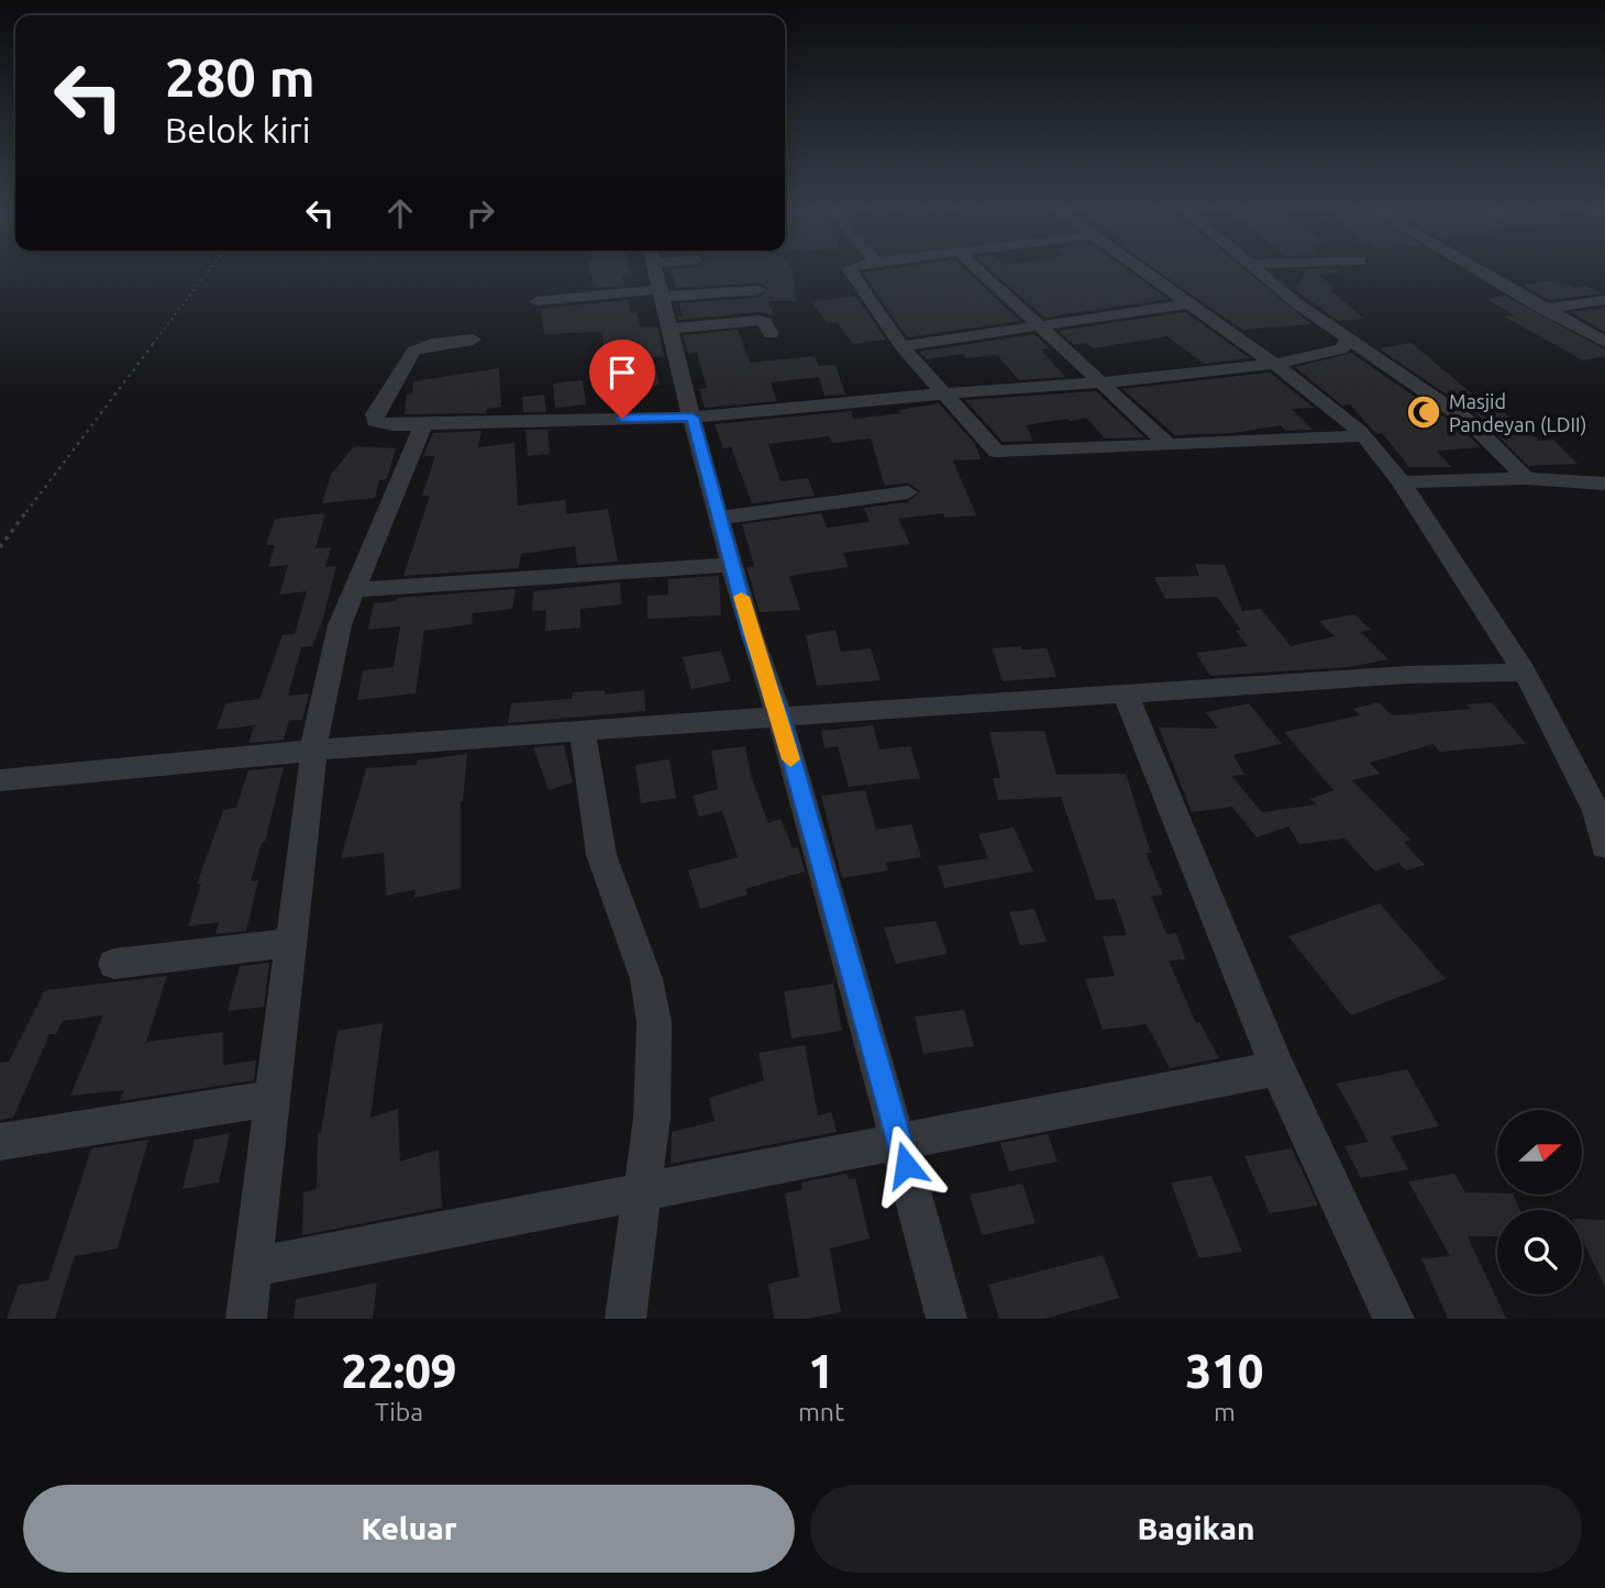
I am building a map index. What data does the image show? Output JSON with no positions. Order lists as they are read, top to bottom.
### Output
{
  "places": {
    "mosque": ["Masjid Pandeyan (LDII)"]
  },
  "north": "right",
  "page": {
    "turn": ["280 m", "Belok kiri"],
    "eta": [
      "22:09",
      "Tiba",
      "1",
      "mnt",
      "310",
      "m"
    ],
    "buttons": ["Keluar", "Bagikan"]
  }
}
